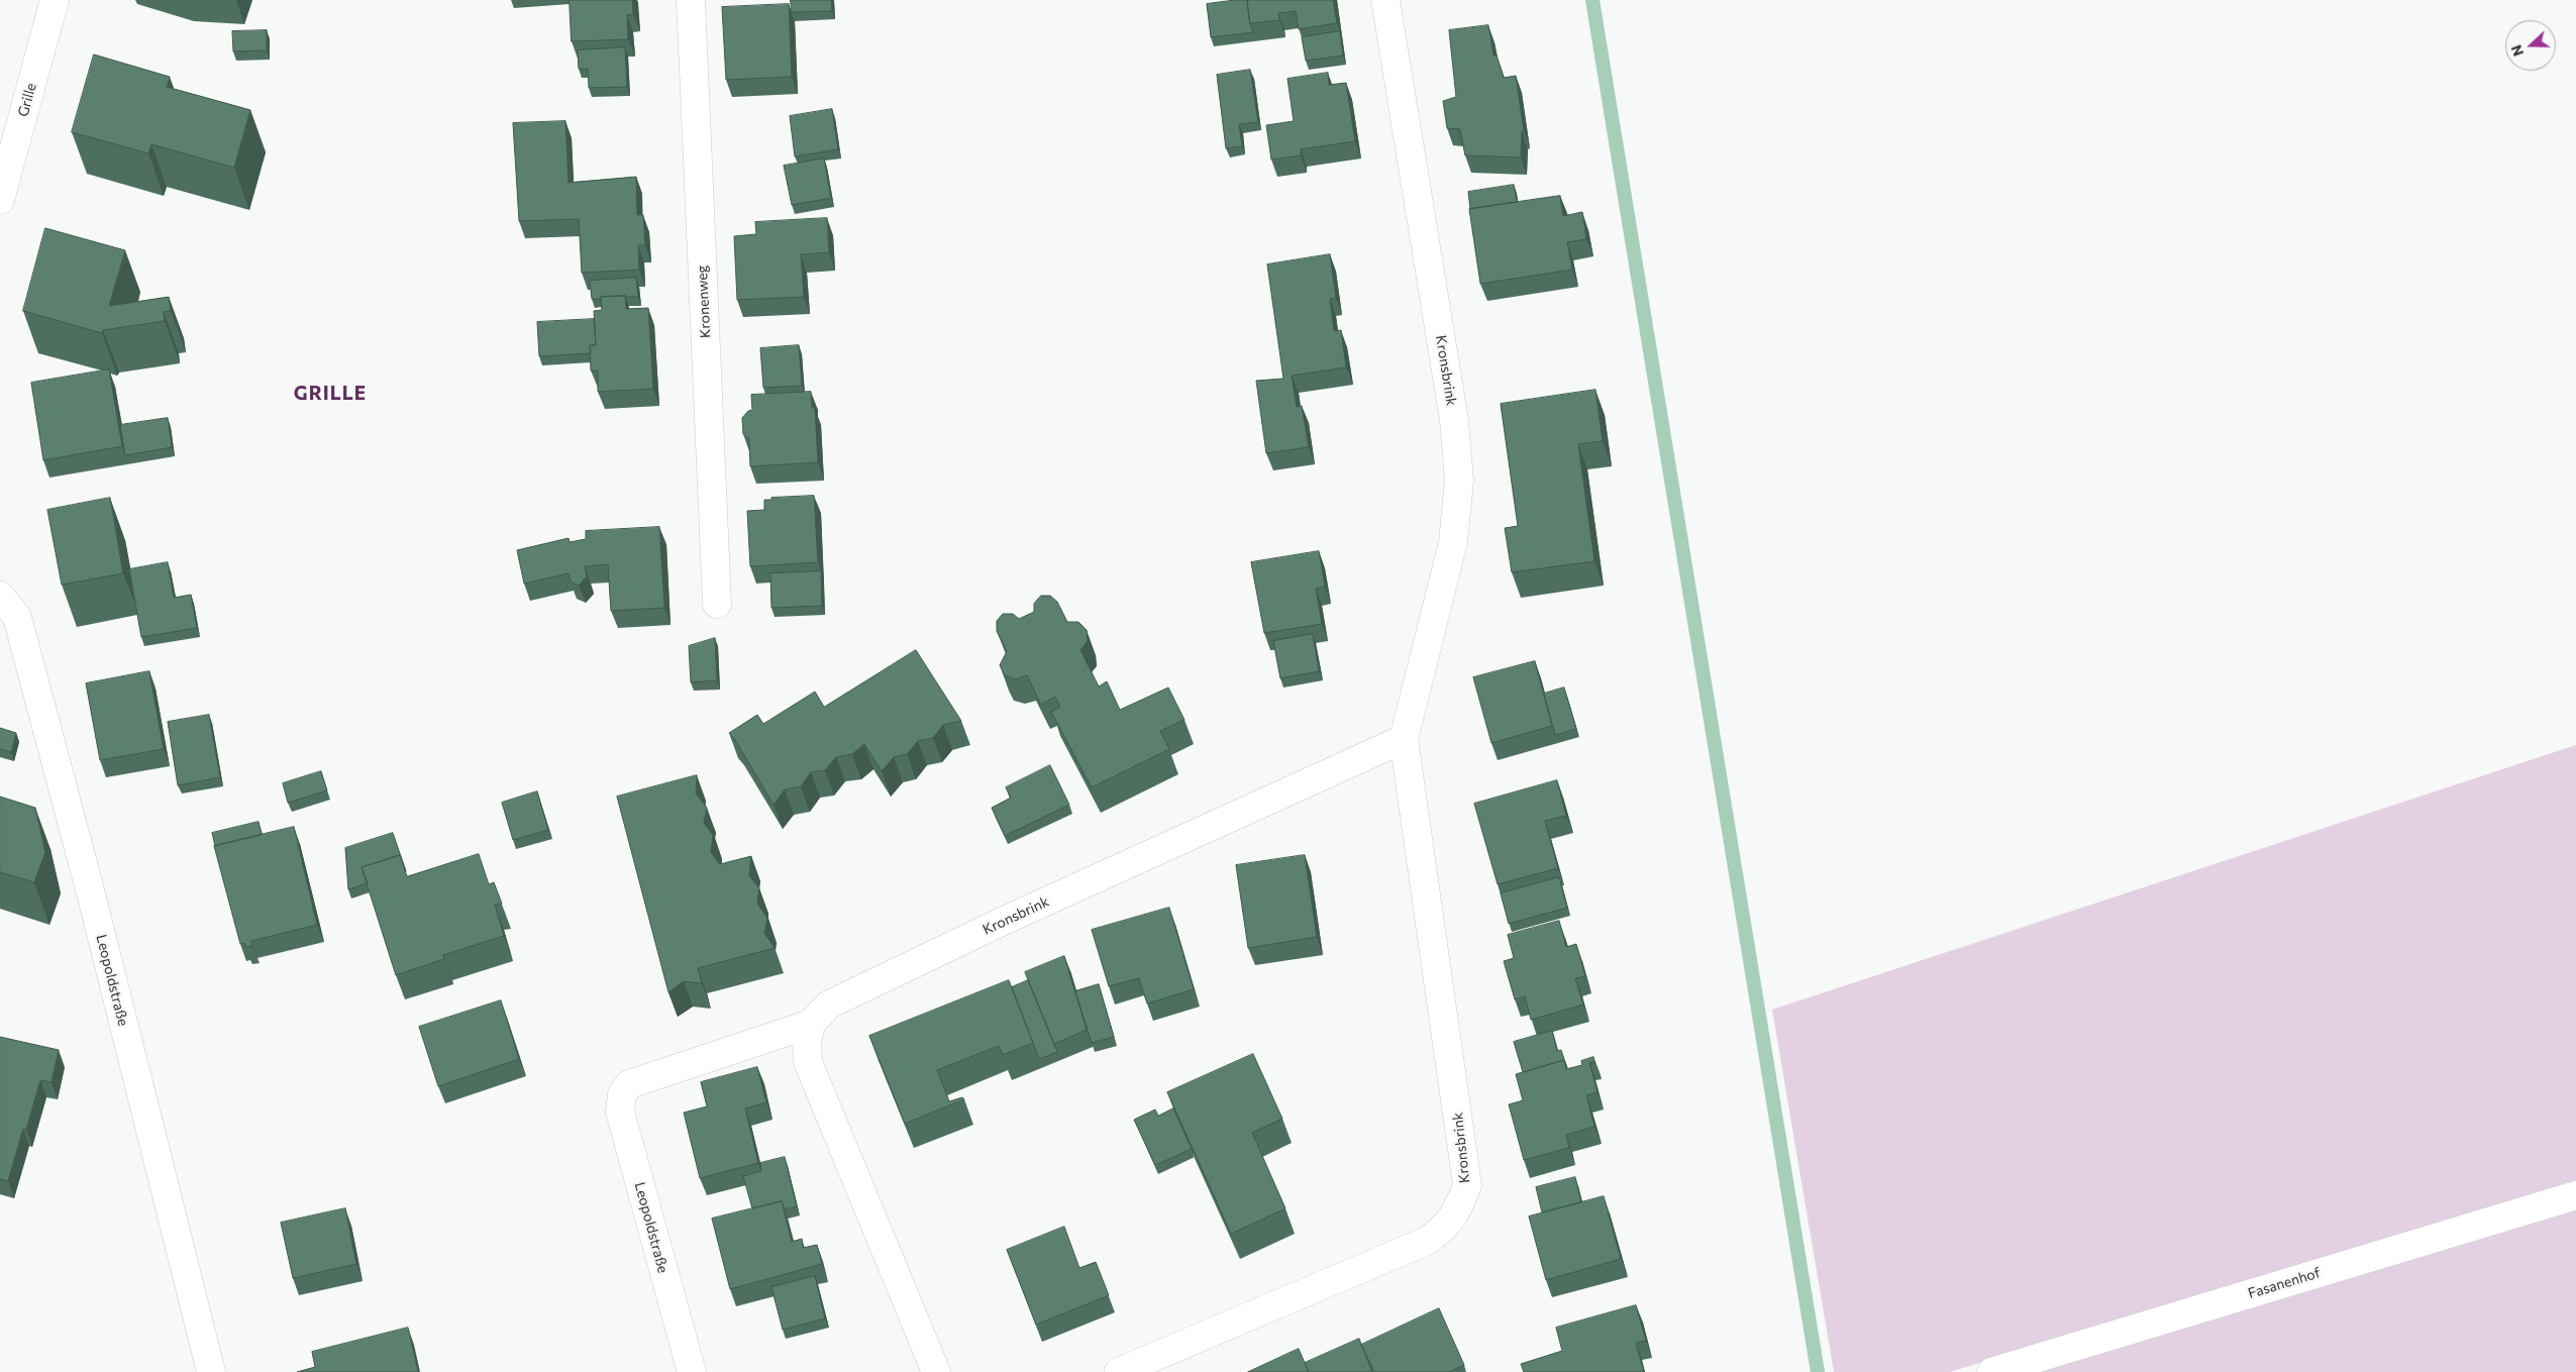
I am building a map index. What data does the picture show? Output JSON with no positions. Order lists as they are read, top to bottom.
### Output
{
  "streets": {
    "street": [
      "Grille",
      "Kronenweg",
      "Kronsbrink",
      "Leopoldstraße",
      "Fasanenhof"
    ]
  },
  "crossings": [
    ["Kronsbrink", "Leopoldstraße"]
  ],
  "districts": ["GRILLE"],
  "north": "left"
}
